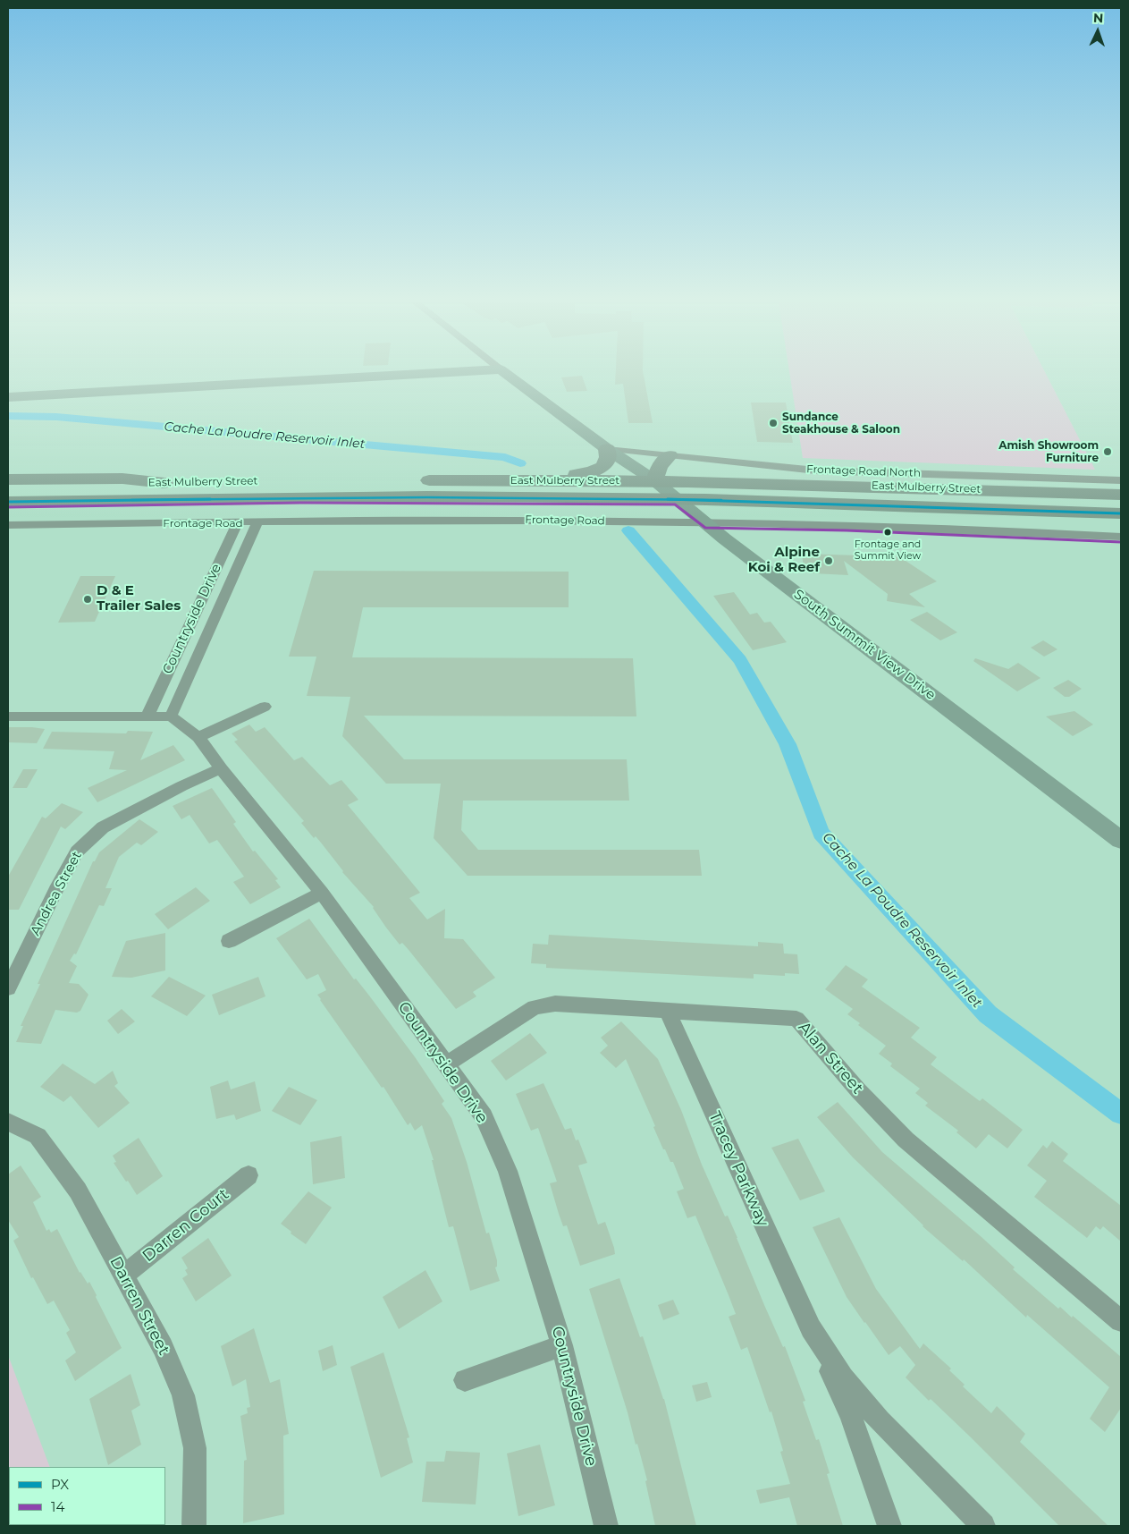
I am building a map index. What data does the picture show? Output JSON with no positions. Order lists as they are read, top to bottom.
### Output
{
  "streets": {
    "highway": ["East Mulberry Street"],
    "street": [
      "Frontage Road North",
      "Frontage Road",
      "Countryside Drive",
      "South Summit View Drive",
      "Andrea Street",
      "Alan Street",
      "Tracey Parkway",
      "Darren Court",
      "Darren Street"
    ]
  },
  "crossings": [
    ["Frontage Road North", "South Summit View Drive"],
    ["East Mulberry Street", "South Summit View Drive"],
    ["Frontage Road", "Countryside Drive"],
    ["Frontage Road", "South Summit View Drive"],
    ["Countryside Drive", "Andrea Street"],
    ["Countryside Drive", "Alan Street"],
    ["Alan Street", "Tracey Parkway"],
    ["Darren Court", "Darren Street"]
  ],
  "water": ["Cache La Poudre Reservoir Inlet"],
  "places": [
    "Sundance Steakhouse & Saloon",
    "Amish Showroom Furniture",
    "Frontage and Summit View",
    "Alpine Koi & Reef",
    "D & E Trailer Sales"
  ],
  "lines": ["transit line PX", "transit line 14"],
  "legend": ["PX", "14"],
  "north": "top"
}
